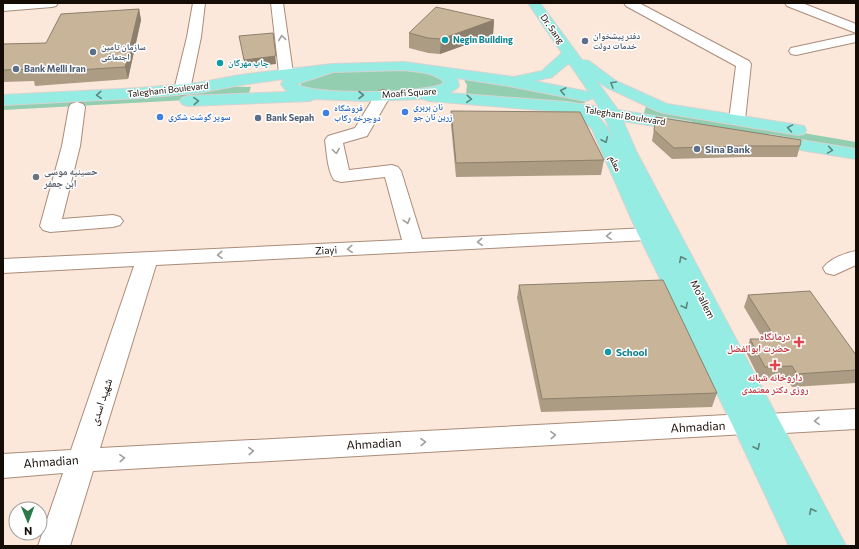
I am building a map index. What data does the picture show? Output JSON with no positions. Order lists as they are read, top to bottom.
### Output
{
  "streets": {
    "main road": [
      "Dr. Sang",
      "Taleghani Boulevard",
      "Moafi Square",
      "معلم",
      "Mo'allem"
    ],
    "street": ["Ziayi", "شهید اسدی", "Ahmadian"]
  },
  "crossings": [
    ["Dr. Sang", "Taleghani Boulevard"],
    ["Dr. Sang", "Mo'allem"],
    ["Taleghani Boulevard", "Moafi Square"],
    ["Taleghani Boulevard", "معلم"],
    ["Taleghani Boulevard", "Mo'allem"],
    ["معلم", "Ziayi"],
    ["معلم", "Mo'allem"],
    ["Ziayi", "Mo'allem"],
    ["Ziayi", "شهید اسدی"],
    ["Mo'allem", "Ahmadian"],
    ["شهید اسدی", "Ahmadian"]
  ],
  "one_way": ["Ziayi"],
  "places": {
    "other": [
      "Negin Building",
      "دفتر پیشخوان خدمات دولت",
      "سازمان تامین اجتماعی",
      "چاپ مهرگان",
      "Bank Melli Iran",
      "نان بربری زرین نان جو",
      "فروشگاه دوچرخه رکاب",
      "سوپر گوشت شکری",
      "Bank Sepah",
      "Sina Bank",
      "حسینیه موسی ابن جعفر",
      "School"
    ],
    "health": ["درمانگاه حضرت ابوالفضل", "داروخانه شبانه روزی دکتر معتمدی"]
  },
  "north": "bottom"
}
